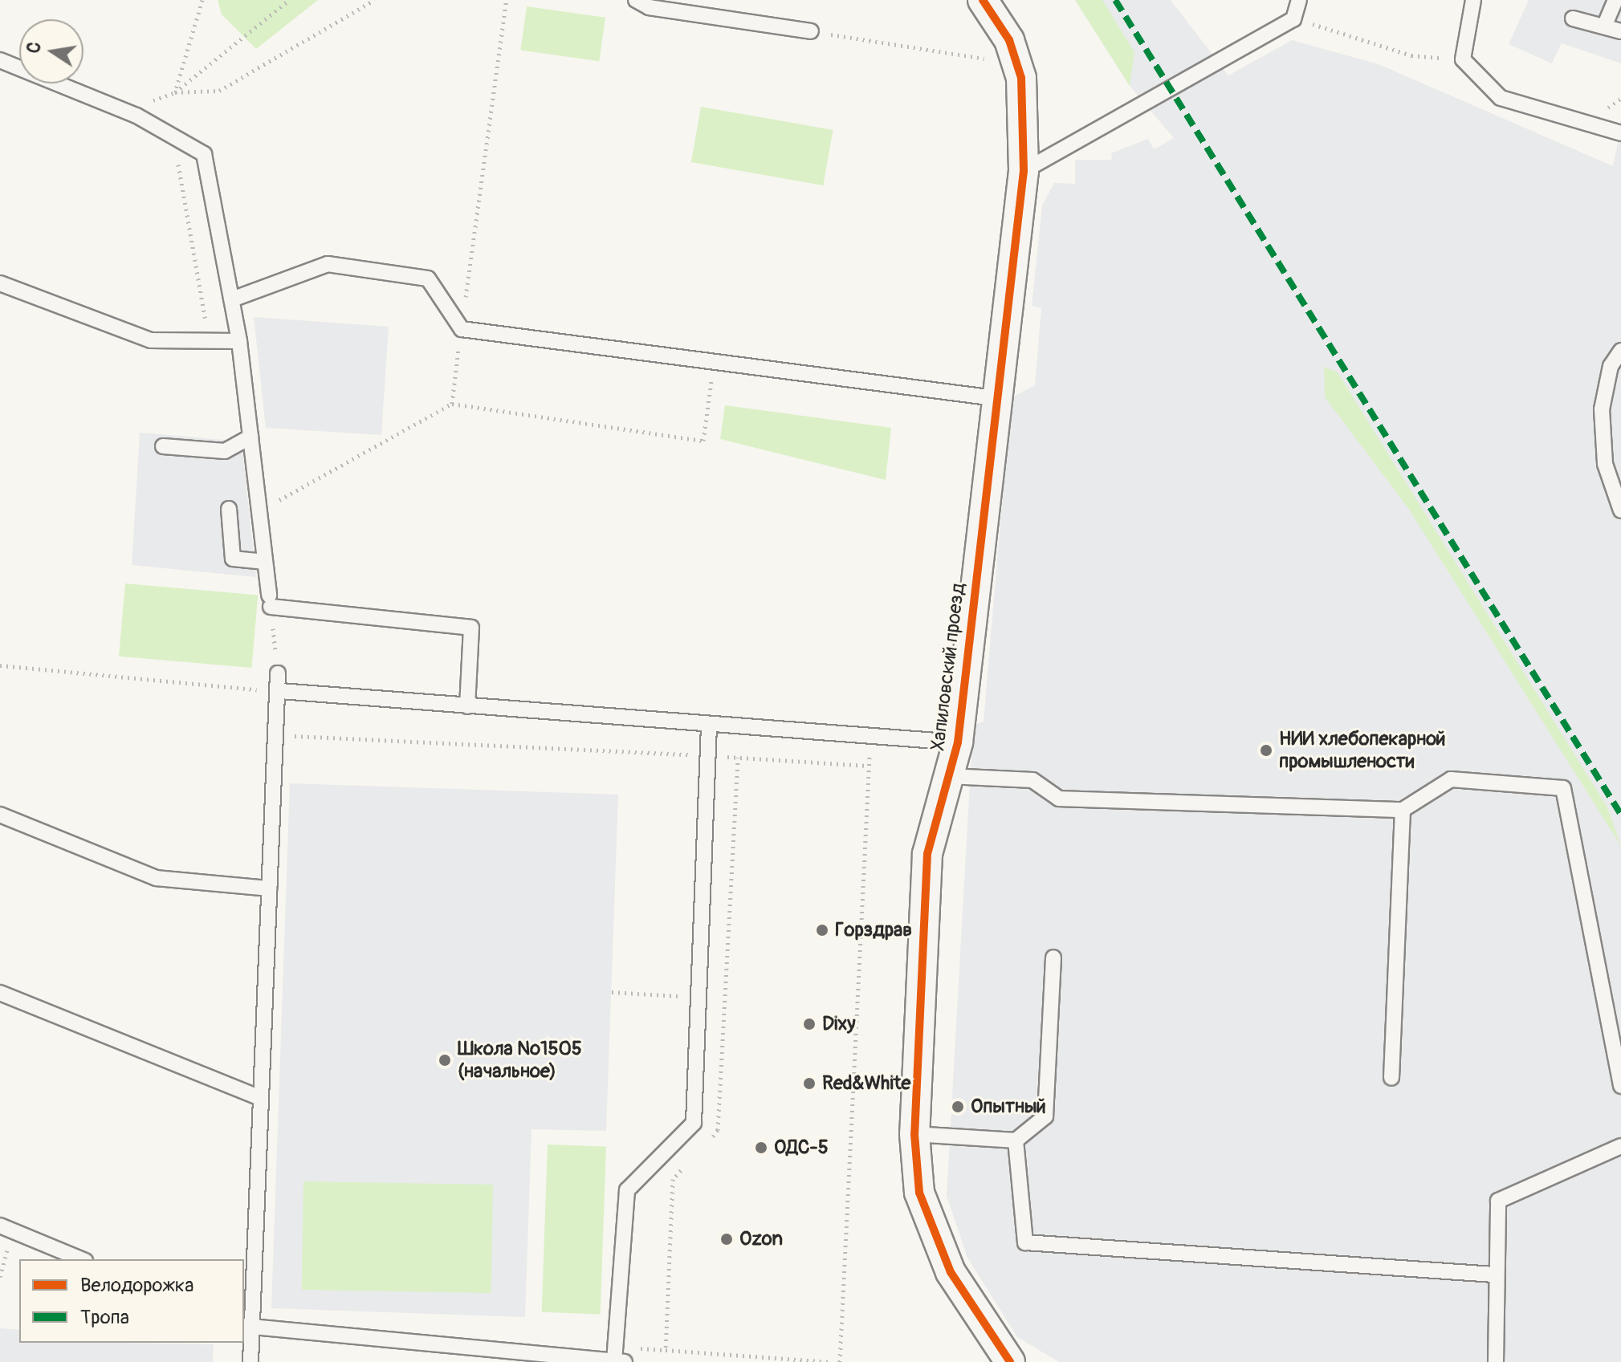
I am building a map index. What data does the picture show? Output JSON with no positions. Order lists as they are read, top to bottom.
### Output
{
  "streets": {
    "street": ["Хапиловский проезд"]
  },
  "places": [
    "НИИ хлебопекарной промышлености",
    "Горздрав",
    "Dixy",
    "Школа №1505 (начальное)",
    "Red&White",
    "Опытный",
    "ОДС-5",
    "Ozon"
  ],
  "legend": ["Велодорожка", "Тропа"],
  "north": "left"
}
